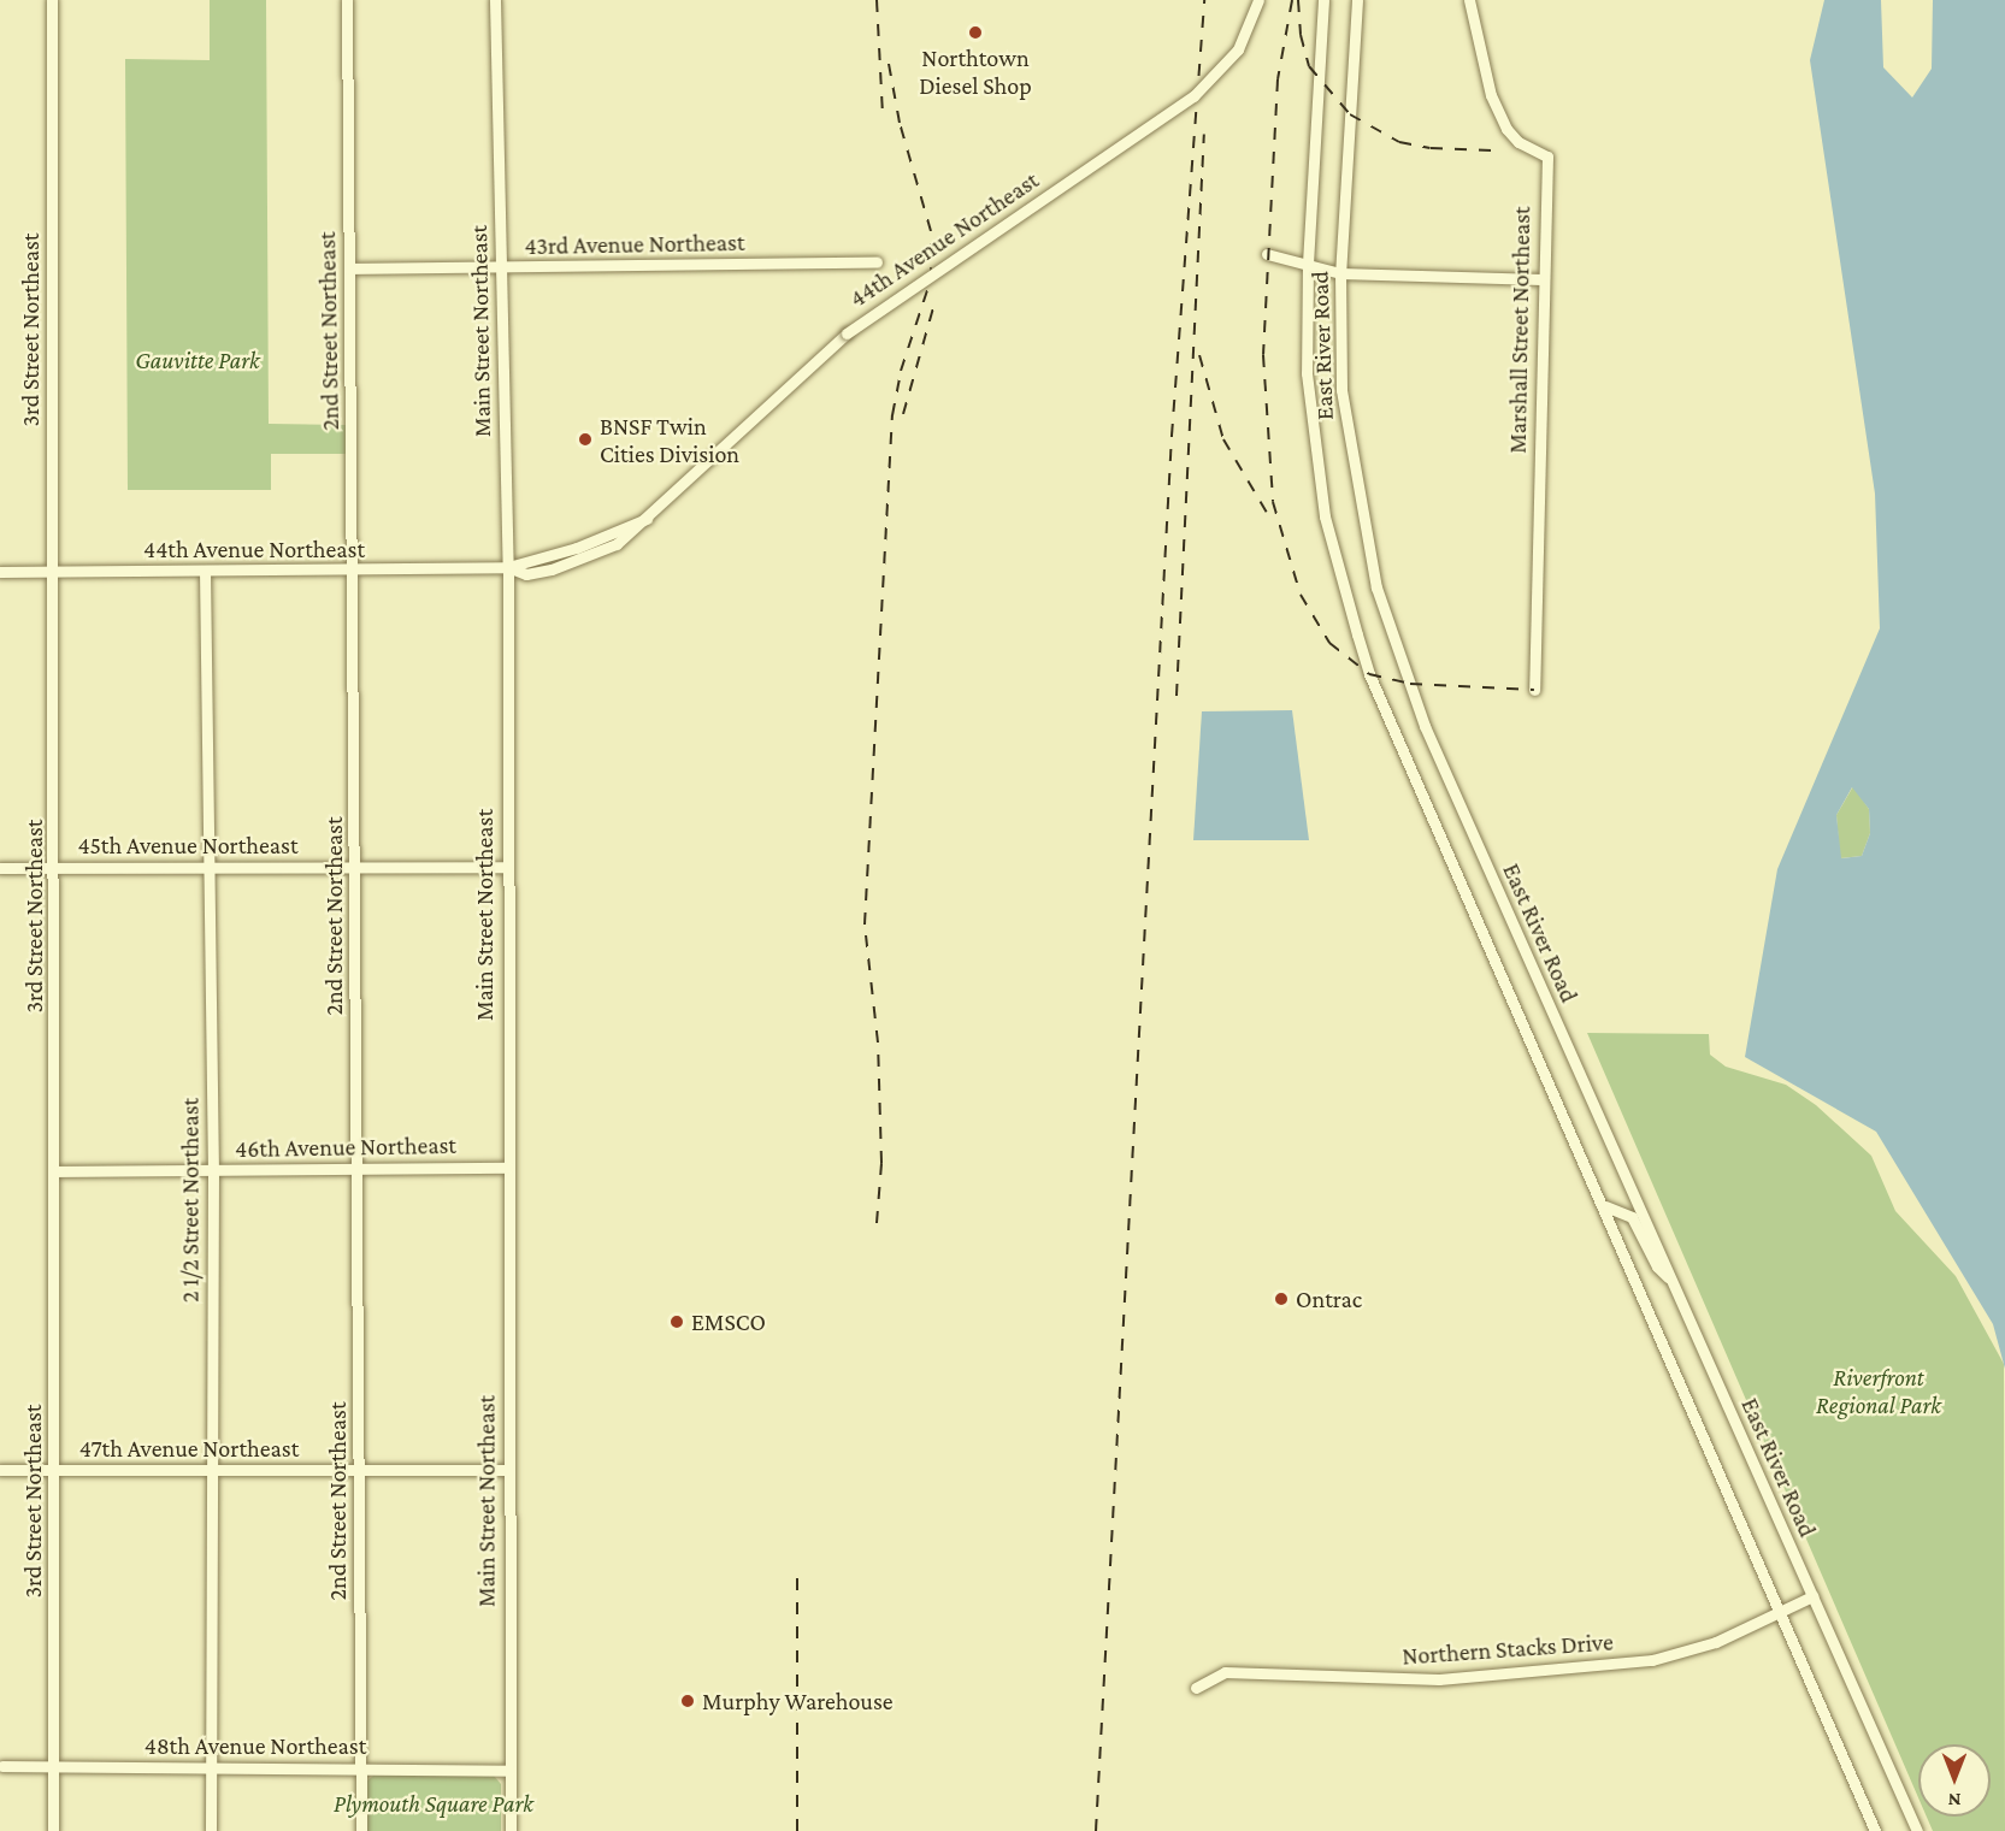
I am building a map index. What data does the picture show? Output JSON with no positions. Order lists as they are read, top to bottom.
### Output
{
  "streets": {
    "street": [
      "44th Avenue Northeast",
      "43rd Avenue Northeast",
      "3rd Street Northeast",
      "Marshall Street Northeast",
      "2nd Street Northeast",
      "Main Street Northeast",
      "East River Road",
      "45th Avenue Northeast",
      "46th Avenue Northeast",
      "2 1/2 Street Northeast",
      "47th Avenue Northeast",
      "Northern Stacks Drive",
      "48th Avenue Northeast"
    ]
  },
  "crossings": [
    ["44th Avenue Northeast", "3rd Street Northeast"],
    ["44th Avenue Northeast", "2nd Street Northeast"],
    ["44th Avenue Northeast", "Main Street Northeast"],
    ["44th Avenue Northeast", "2 1/2 Street Northeast"],
    ["43rd Avenue Northeast", "2nd Street Northeast"],
    ["43rd Avenue Northeast", "Main Street Northeast"],
    ["3rd Street Northeast", "45th Avenue Northeast"],
    ["3rd Street Northeast", "46th Avenue Northeast"],
    ["3rd Street Northeast", "47th Avenue Northeast"],
    ["3rd Street Northeast", "48th Avenue Northeast"],
    ["2nd Street Northeast", "45th Avenue Northeast"],
    ["2nd Street Northeast", "46th Avenue Northeast"],
    ["2nd Street Northeast", "47th Avenue Northeast"],
    ["2nd Street Northeast", "48th Avenue Northeast"],
    ["Main Street Northeast", "45th Avenue Northeast"],
    ["Main Street Northeast", "46th Avenue Northeast"],
    ["Main Street Northeast", "47th Avenue Northeast"],
    ["Main Street Northeast", "48th Avenue Northeast"],
    ["East River Road", "Northern Stacks Drive"],
    ["45th Avenue Northeast", "2 1/2 Street Northeast"],
    ["46th Avenue Northeast", "2 1/2 Street Northeast"],
    ["2 1/2 Street Northeast", "47th Avenue Northeast"],
    ["2 1/2 Street Northeast", "48th Avenue Northeast"]
  ],
  "parks": ["Gauvitte Park", "Riverfront Regional Park", "Plymouth Square Park"],
  "places": [
    "Northtown Diesel Shop",
    "BNSF Twin Cities Division",
    "Ontrac",
    "EMSCO",
    "Murphy Warehouse"
  ],
  "north": "bottom"
}
